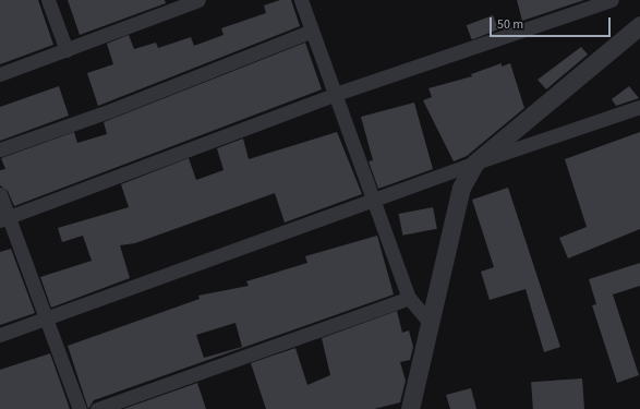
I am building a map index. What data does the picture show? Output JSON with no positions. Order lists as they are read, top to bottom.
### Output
{
  "scale_bar": "50 m"
}
